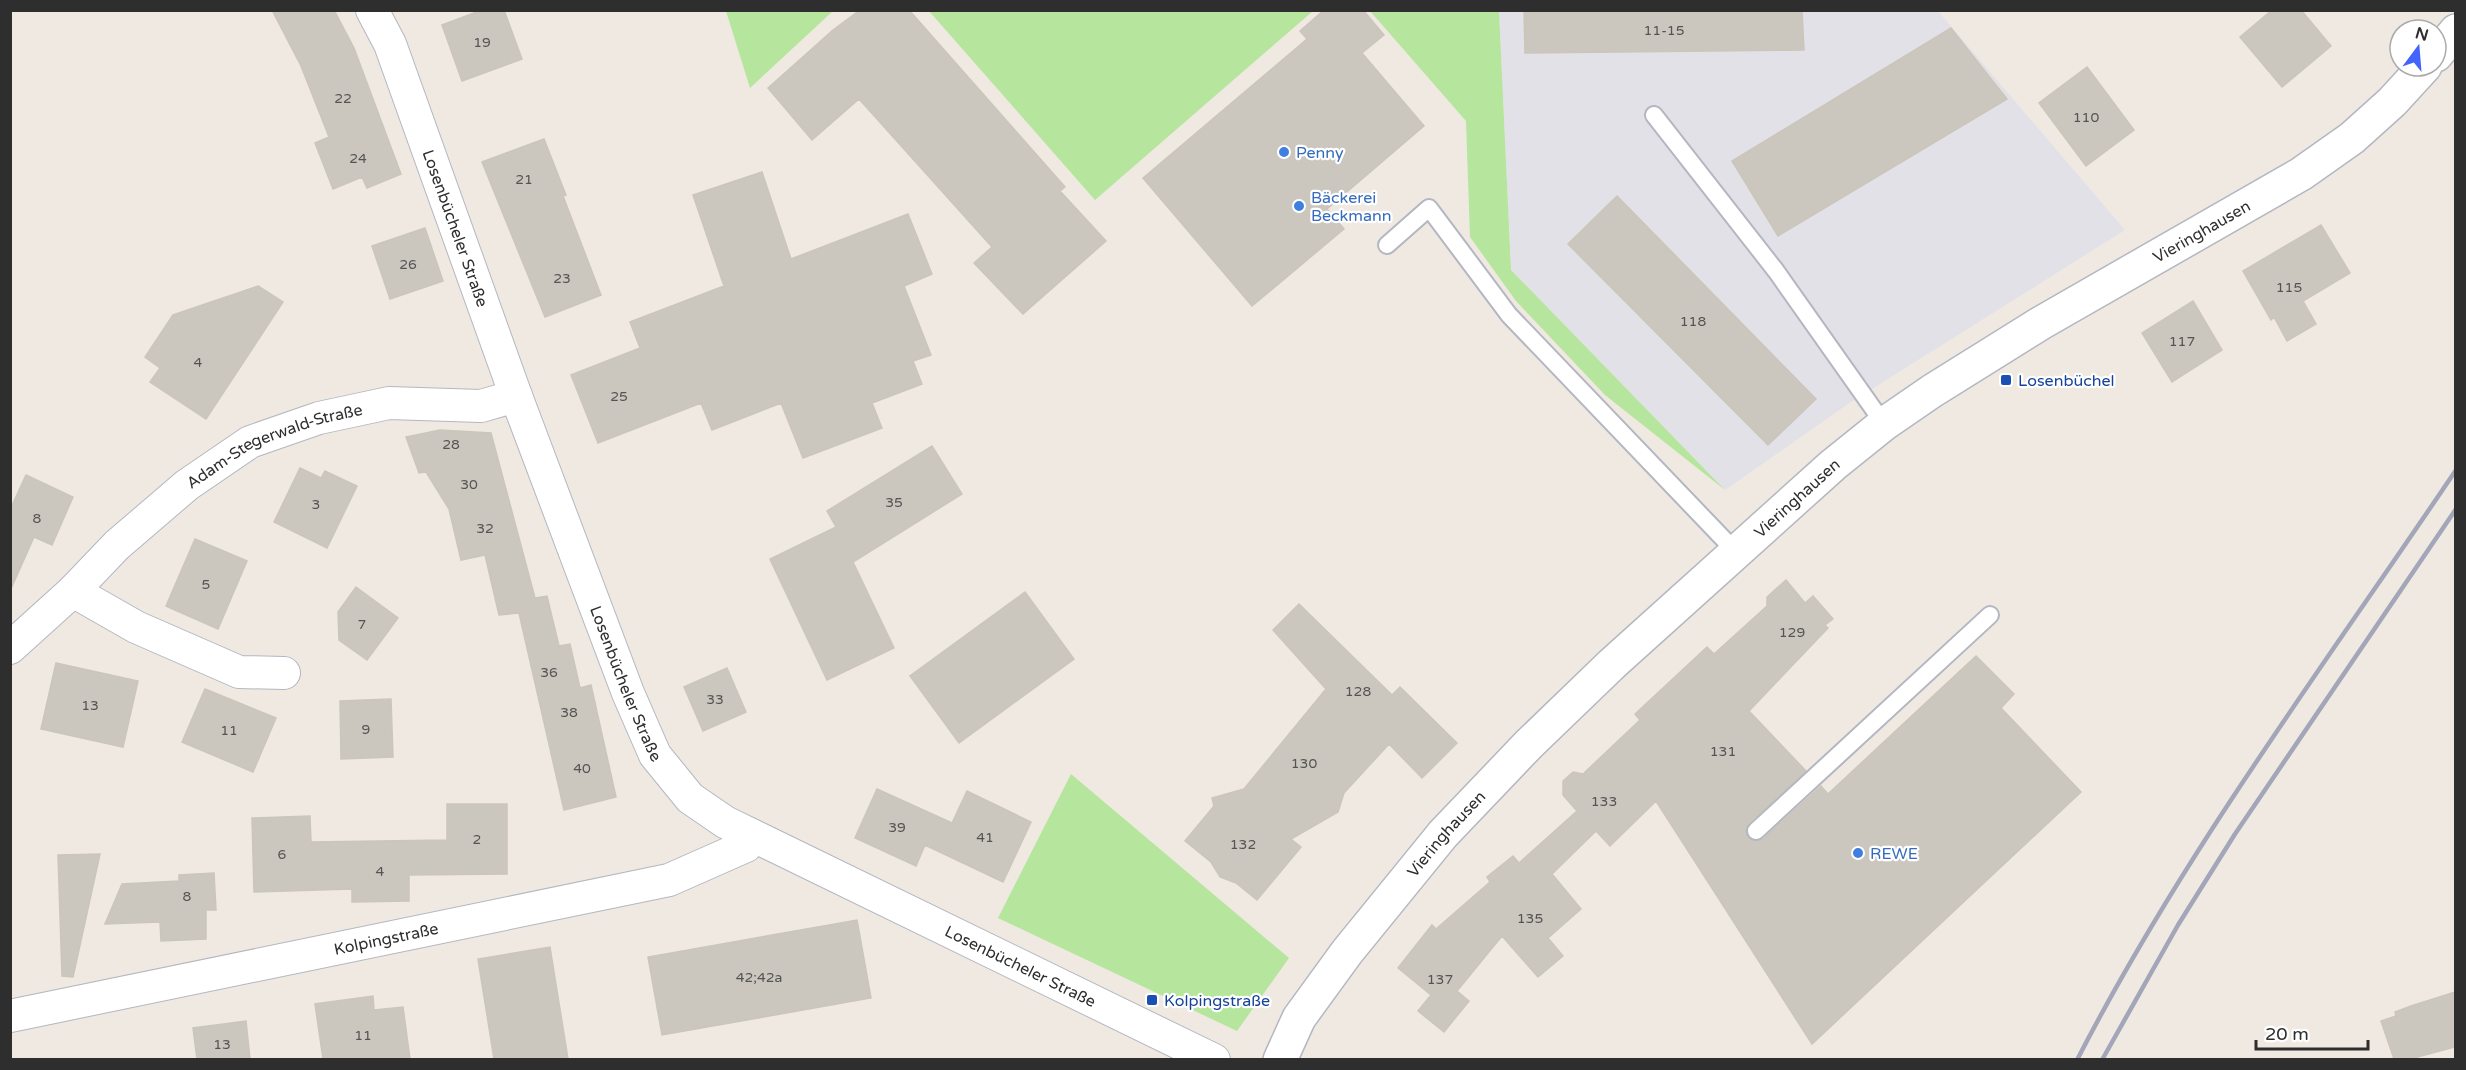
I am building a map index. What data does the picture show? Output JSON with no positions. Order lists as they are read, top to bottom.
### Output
{
  "streets": {
    "main road": ["Vieringhausen"],
    "street": ["Losenbücheler Straße", "Adam-Stegerwald-Straße", "Kolpingstraße"]
  },
  "crossings": [
    ["Losenbücheler Straße", "Adam-Stegerwald-Straße"],
    ["Losenbücheler Straße", "Kolpingstraße"]
  ],
  "places": {
    "other": ["Penny", "Bäckerei Beckmann", "REWE"],
    "transit": ["Losenbüchel", "Kolpingstraße"]
  },
  "house_numbers": [
    "11-15",
    "19",
    "22",
    "110",
    "24",
    "21",
    "26",
    "23",
    "115",
    "118",
    "117",
    "4",
    "25",
    "28",
    "30",
    "35",
    "3",
    "8",
    "32",
    "5",
    "7",
    "129",
    "36",
    "128",
    "33",
    "13",
    "38",
    "9",
    "11",
    "131",
    "130",
    "40",
    "133",
    "39",
    "41",
    "2",
    "132",
    "6",
    "4",
    "8",
    "135",
    "42;42a",
    "137",
    "11",
    "13"
  ],
  "scale_bar": "20 m",
  "north": "top"
}
